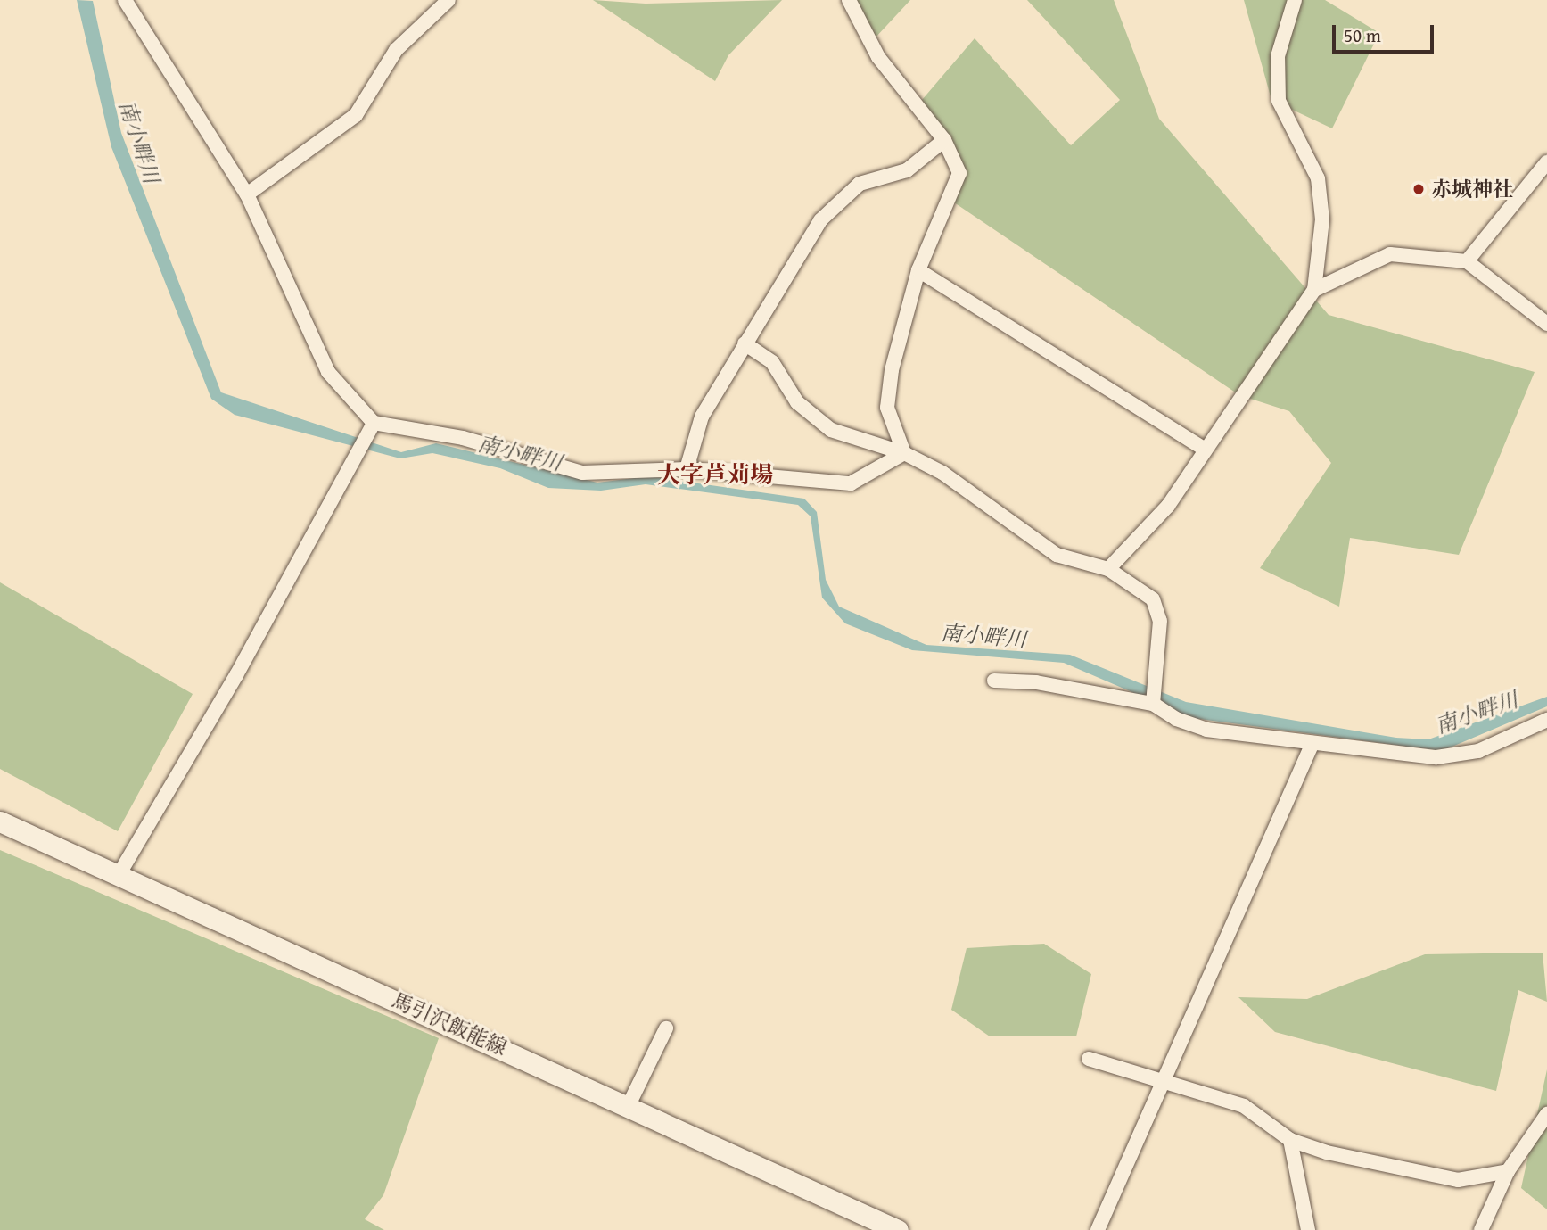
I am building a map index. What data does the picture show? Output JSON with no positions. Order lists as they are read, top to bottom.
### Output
{
  "streets": {
    "main road": ["馬引沢飯能線"]
  },
  "districts": ["大字芦苅場"],
  "water": ["南小畔川"],
  "places": ["赤城神社"],
  "scale_bar": "50 m"
}
